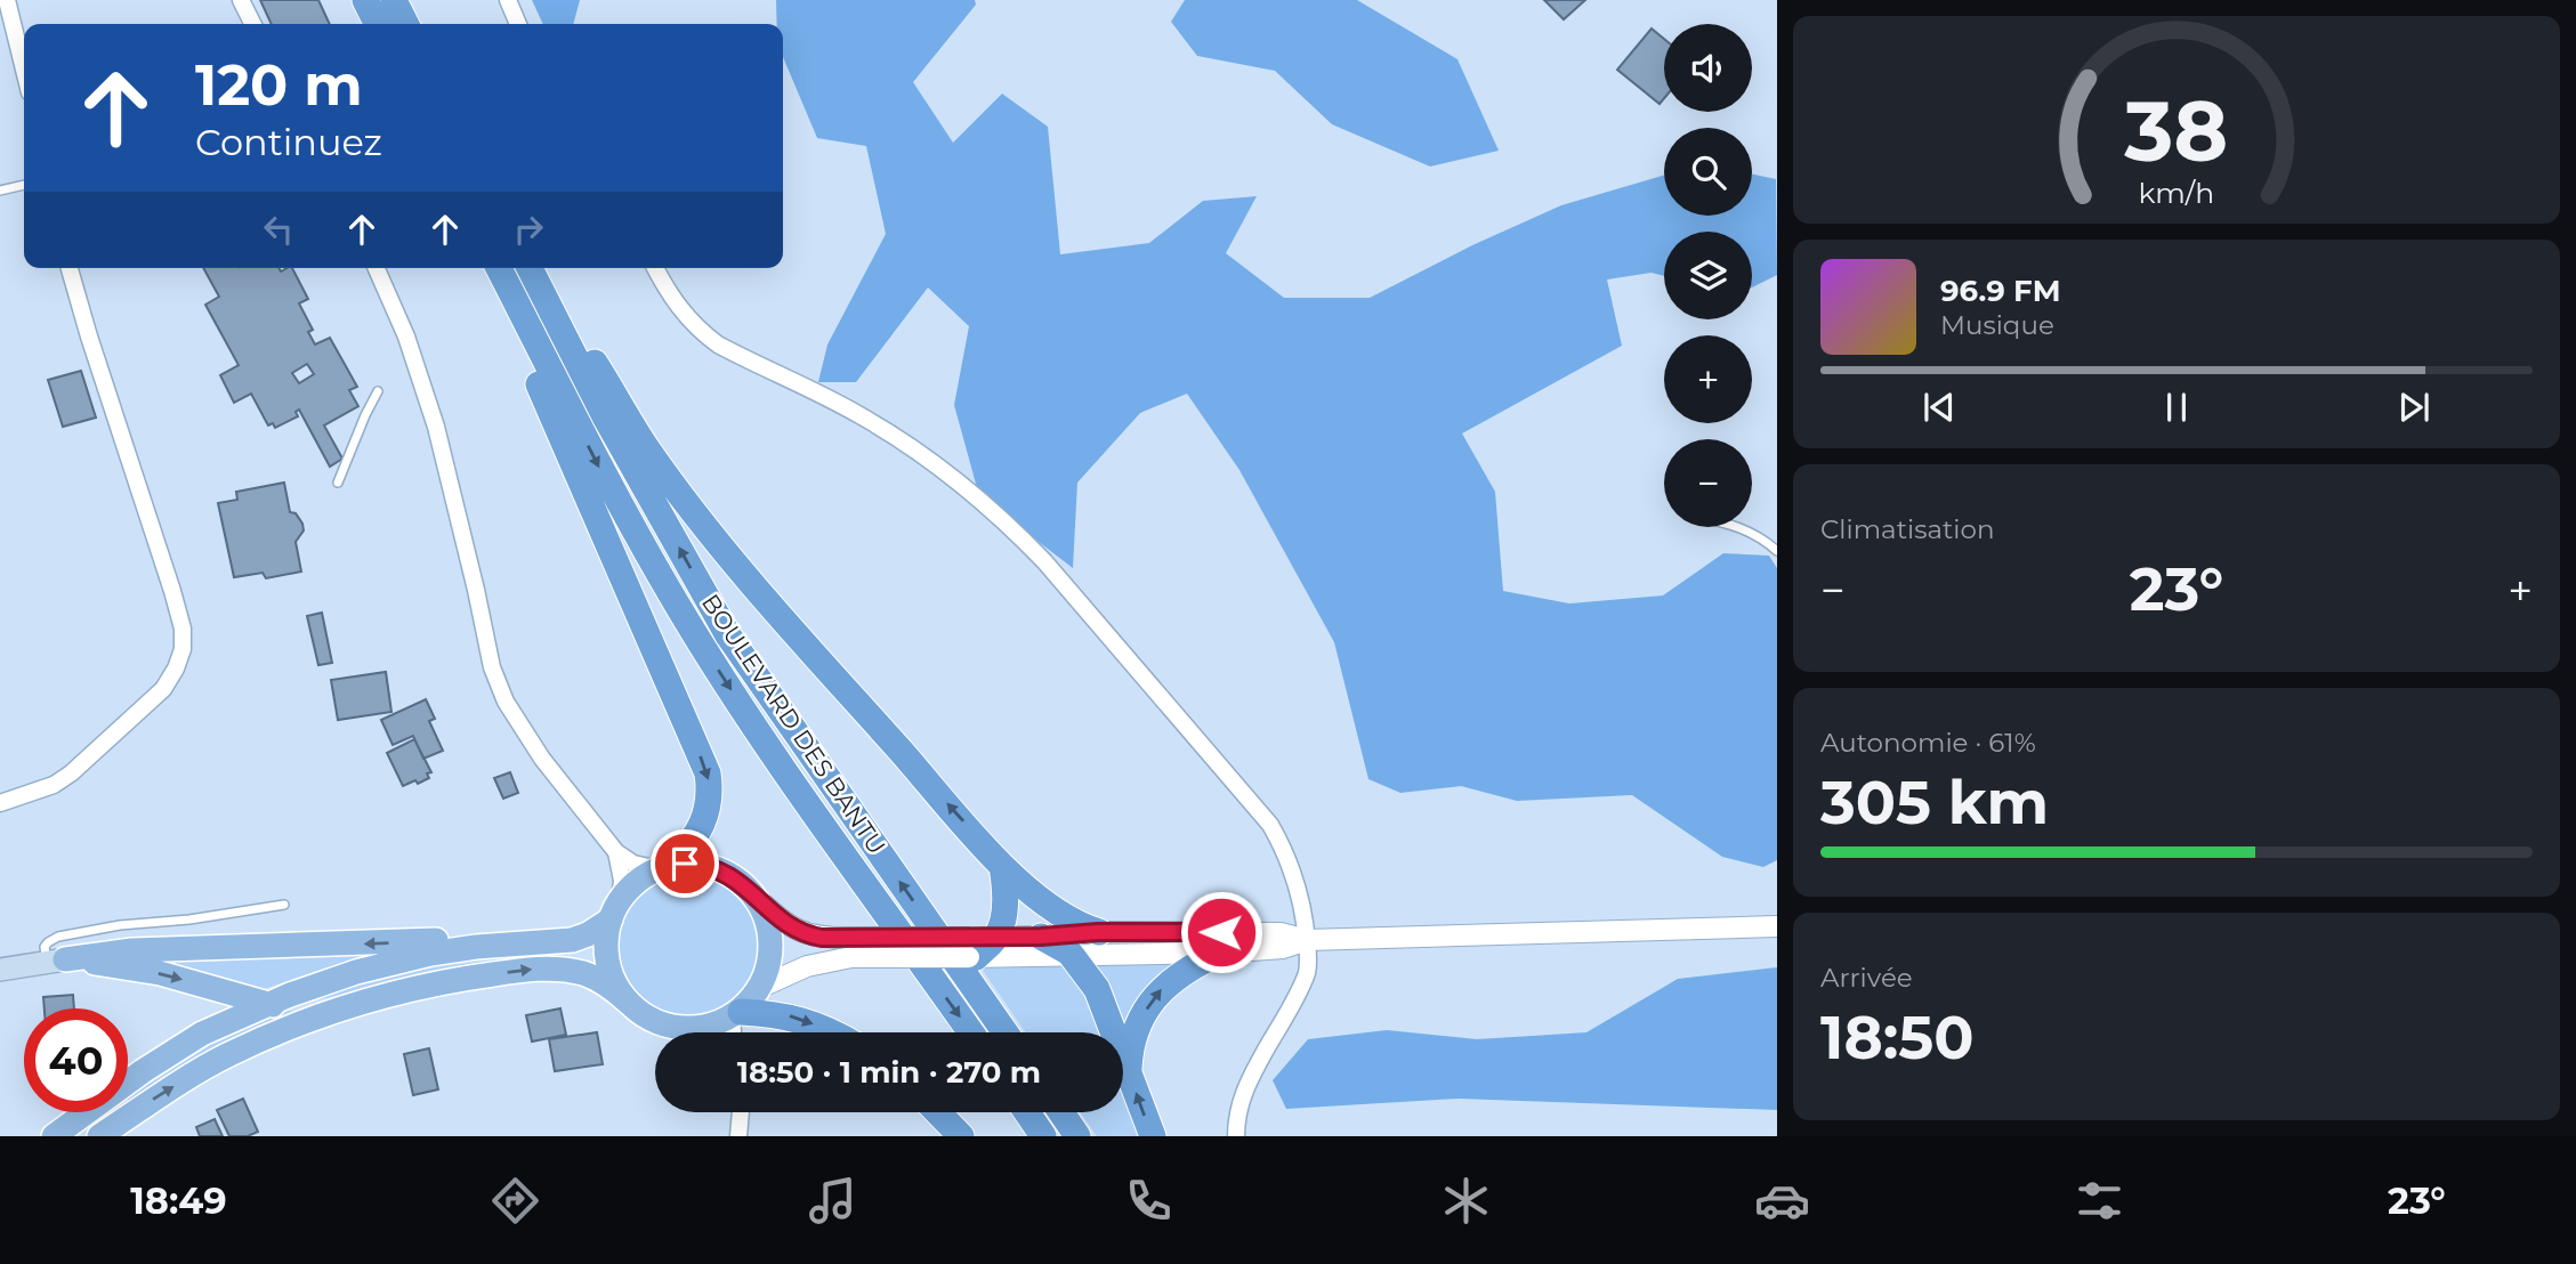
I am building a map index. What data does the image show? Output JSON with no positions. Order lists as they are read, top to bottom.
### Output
{
  "streets": {
    "highway": ["BOULEVARD DES BANTU"]
  },
  "page": {
    "map_buttons": ["+", "−"],
    "turn": ["120 m", "Continuez"],
    "song": ["96.9 FM", "Musique"],
    "tile": [
      "Climatisation",
      ["Autonomie · 61%", "305 km"],
      ["Arrivée", "18:50"]
    ],
    "heat": ["−", "23°", "+"],
    "limit": "40",
    "trip": "18:50 · 1 min · 270 m",
    "tabs": ["18:49", "23°"],
    "gauge": ["38", "km/h"]
  }
}
